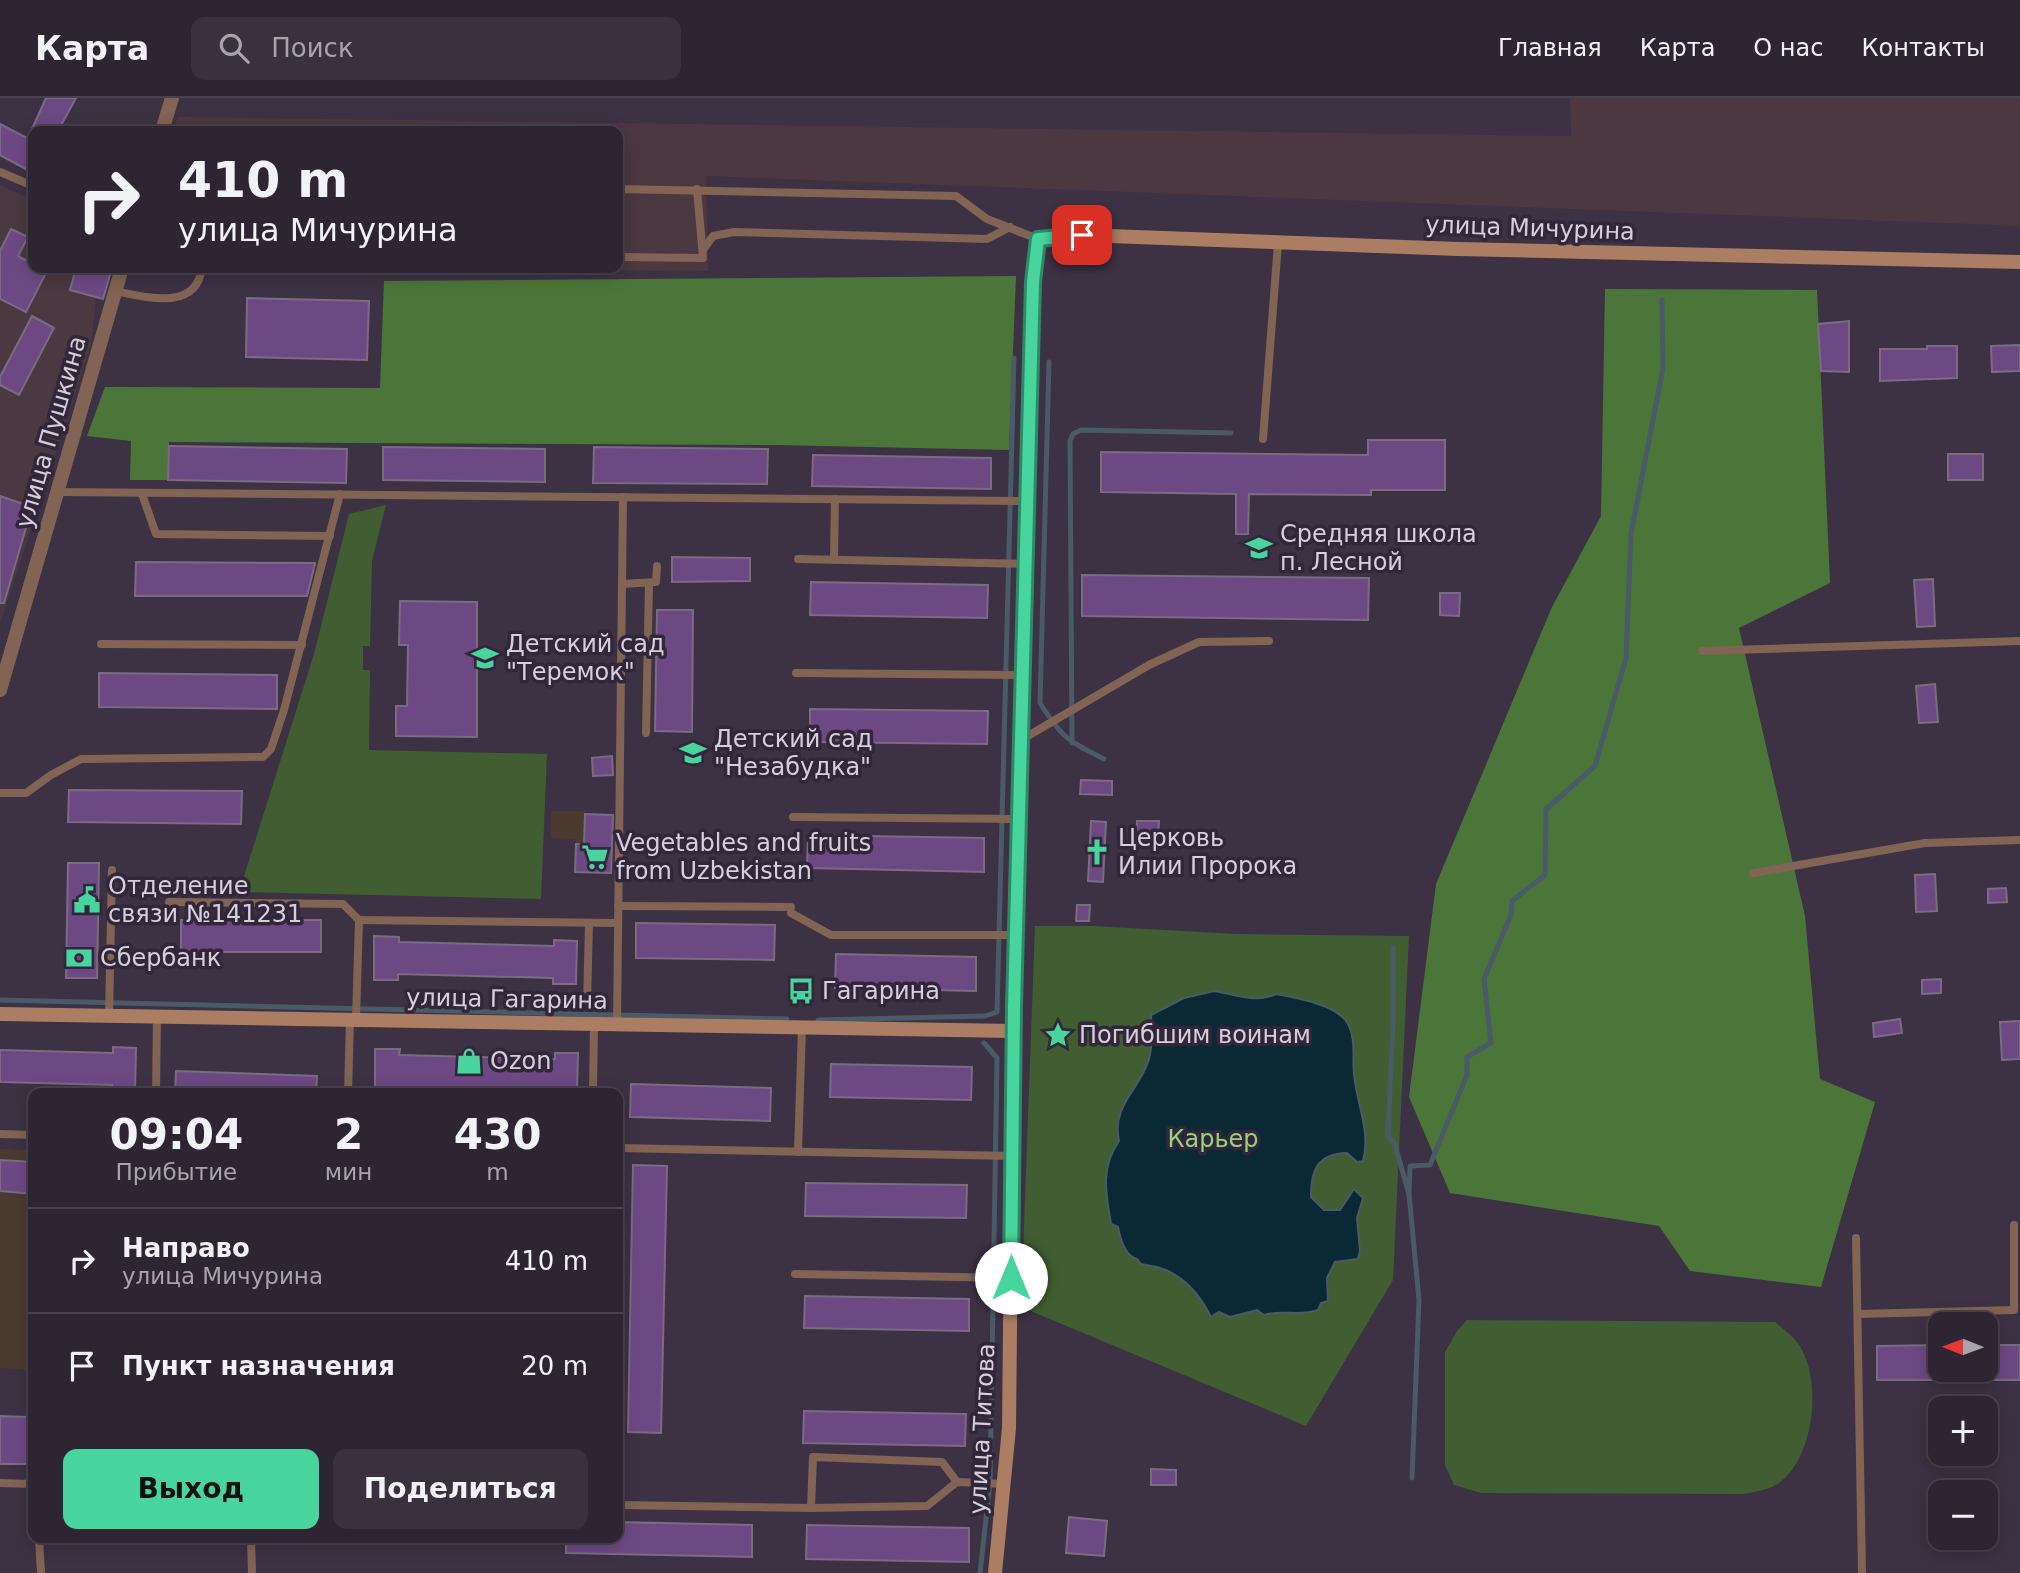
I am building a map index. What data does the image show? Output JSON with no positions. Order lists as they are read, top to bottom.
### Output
{
  "streets": {
    "street": [
      "улица Мичурина",
      "улица Пушкина",
      "улица Гагарина",
      "улица Титова"
    ]
  },
  "crossings": [
    ["улица Мичурина", "улица Титова"],
    ["улица Гагарина", "улица Титова"]
  ],
  "parks": ["Карьер"],
  "places": {
    "school or university": ["Средняя школа п. Лесной", "Детский сад \"Теремок\"", "Детский сад \"Незабудка\""],
    "church": ["Церковь Илии Пророка"],
    "supermarket": ["Vegetables and fruits from Uzbekistan"],
    "public building": ["Отделение связи №141231"],
    "bank": ["Сбербанк"],
    "bus stop": ["Гагарина"],
    "place": ["Погибшим воинам"],
    "shop": ["Ozon"]
  },
  "north": "left",
  "page": {
    "header": "Карта",
    "search": "Поиск",
    "nav": [
      "Главная",
      "Карта",
      "О нас",
      "Контакты"
    ],
    "turn": ["410 m", "улица Мичурина"],
    "eta": [
      "09:04",
      "Прибытие",
      "2",
      "мин",
      "430",
      "m"
    ],
    "list": [
      {
        "name": "Направо",
        "note": "улица Мичурина",
        "value": "410 m"
      },
      {
        "name": "Пункт назначения",
        "value": "20 m"
      }
    ],
    "map_buttons": ["+", "−"],
    "buttons": ["Выход", "Поделиться"]
  }
}
